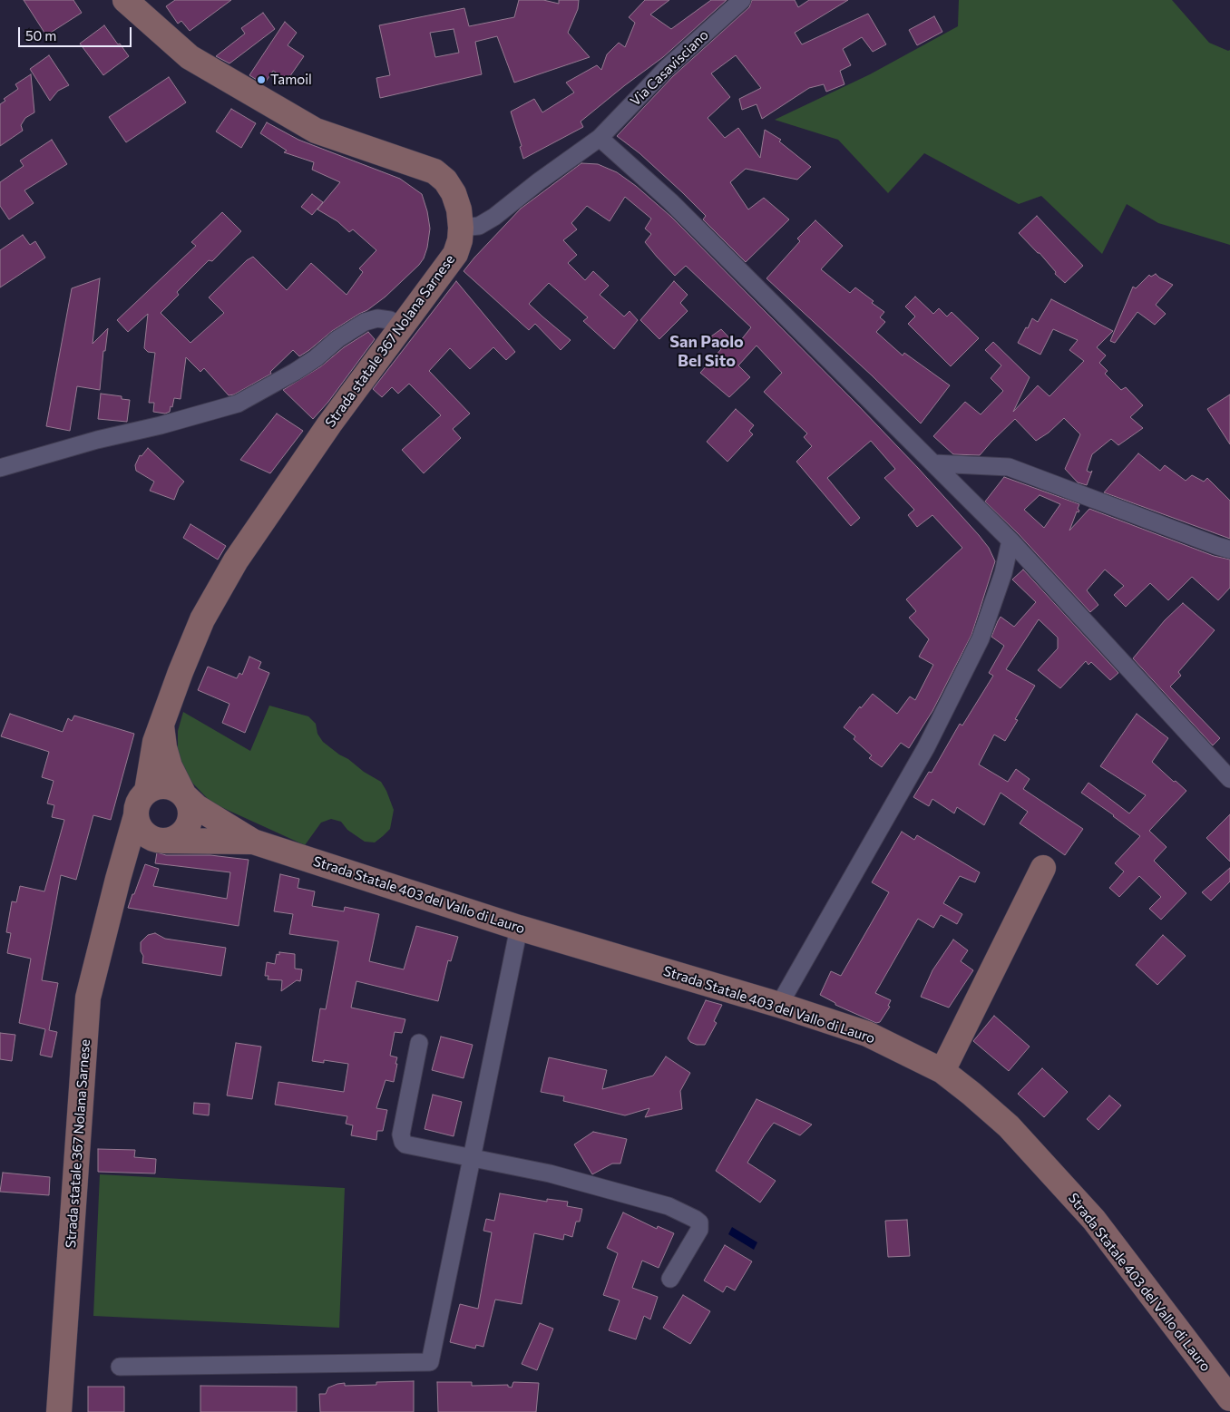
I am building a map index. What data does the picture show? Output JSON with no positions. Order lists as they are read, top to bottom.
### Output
{
  "streets": {
    "main road": ["Strada statale 367 Nolana Sarnese", "Strada Statale 403 del Vallo di Lauro"],
    "street": ["Via Casavisciano"]
  },
  "crossings": [
    ["Via Casavisciano", "Strada statale 367 Nolana Sarnese"],
    ["Strada statale 367 Nolana Sarnese", "Strada Statale 403 del Vallo di Lauro"]
  ],
  "districts": ["San Paolo Bel Sito"],
  "places": ["Tamoil"],
  "scale_bar": "50 m"
}
